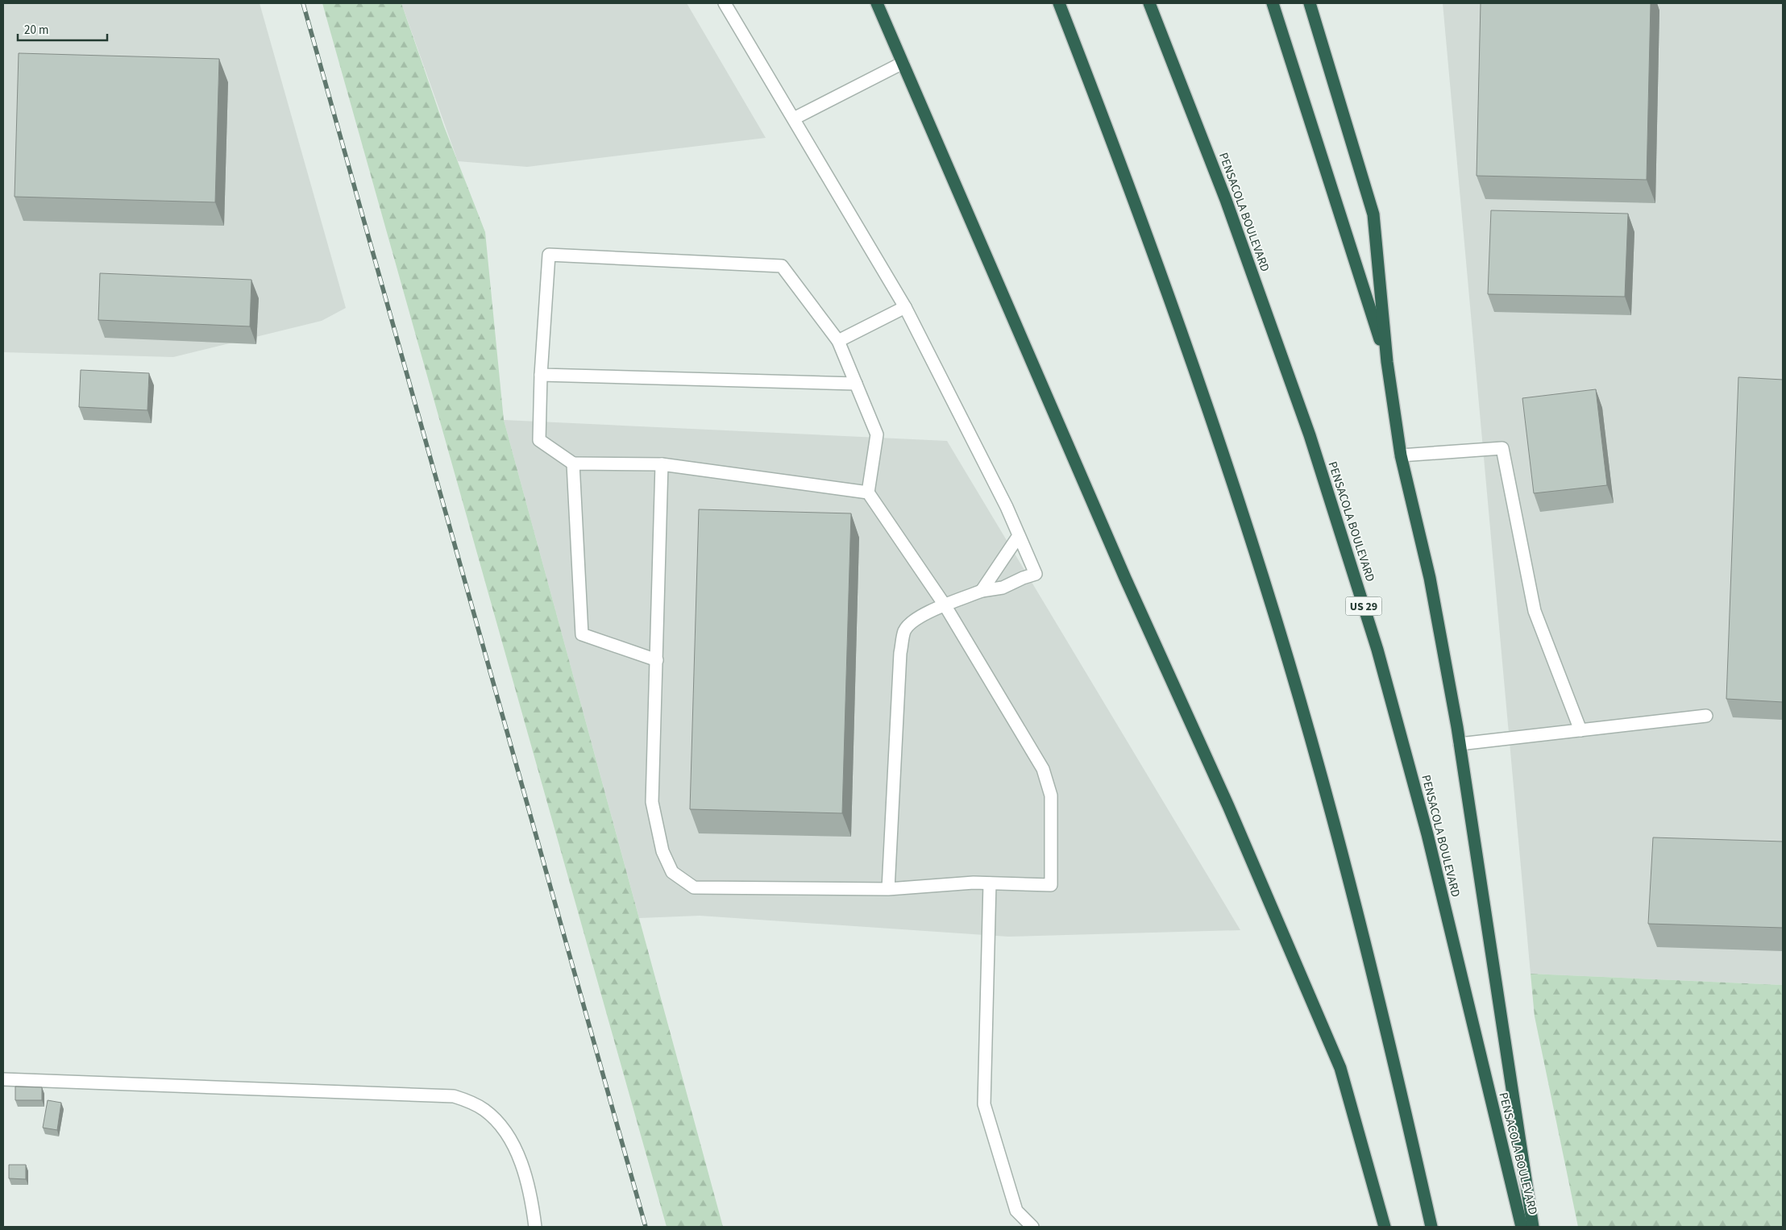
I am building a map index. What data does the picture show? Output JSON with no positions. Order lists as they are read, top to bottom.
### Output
{
  "streets": {
    "highway": ["PENSACOLA BOULEVARD", "US 29"]
  },
  "scale_bar": "20 m"
}
